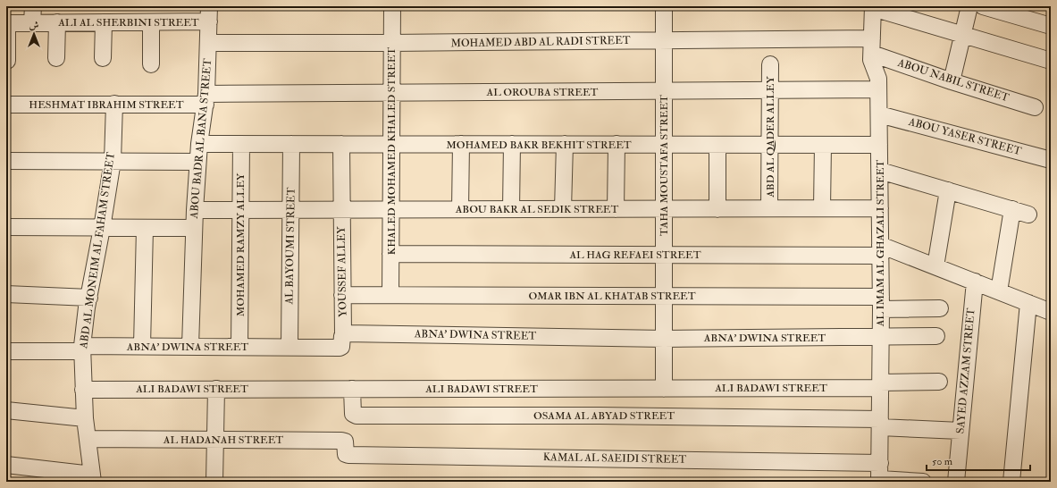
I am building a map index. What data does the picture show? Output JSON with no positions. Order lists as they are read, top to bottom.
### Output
{
  "streets": {
    "street": [
      "ALI AL SHERBINI STREET",
      "MOHAMED ABD AL RADI STREET",
      "ABOU NABIL STREET",
      "AL OROUBA STREET",
      "HESHMAT IBRAHIM STREET",
      "ABD AL QADER ALLEY",
      "ABOU YASER STREET",
      "ABOU BADR AL BANA STREET",
      "MOHAMED BAKR BEKHIT STREET",
      "KHALED MOHAMED KHALED STREET",
      "TAHA MOUSTAFA STREET",
      "ABOU BAKR AL SEDIK STREET",
      "AL IMAM AL GHAZALI STREET",
      "MOHAMED RAMZY ALLEY",
      "AL BAYOUMI STREET",
      "ABD AL MONEIM AL FAHAM STREET",
      "AL HAG REFAEI STREET",
      "YOUSSEF ALLEY",
      "OMAR IBN AL KHATAB STREET",
      "ABNA' DWINA STREET",
      "SAYED AZZAM STREET",
      "ALI BADAWI STREET",
      "OSAMA AL ABYAD STREET",
      "AL HADANAH STREET",
      "KAMAL AL SAEIDI STREET"
    ]
  },
  "crossings": [
    ["ALI AL SHERBINI STREET", "ABOU BADR AL BANA STREET"],
    ["MOHAMED ABD AL RADI STREET", "ABOU NABIL STREET"],
    ["MOHAMED ABD AL RADI STREET", "ABOU BADR AL BANA STREET"],
    ["MOHAMED ABD AL RADI STREET", "KHALED MOHAMED KHALED STREET"],
    ["MOHAMED ABD AL RADI STREET", "TAHA MOUSTAFA STREET"],
    ["MOHAMED ABD AL RADI STREET", "AL IMAM AL GHAZALI STREET"],
    ["ABOU NABIL STREET", "AL IMAM AL GHAZALI STREET"],
    ["AL OROUBA STREET", "HESHMAT IBRAHIM STREET"],
    ["AL OROUBA STREET", "ABD AL QADER ALLEY"],
    ["AL OROUBA STREET", "ABOU BADR AL BANA STREET"],
    ["AL OROUBA STREET", "KHALED MOHAMED KHALED STREET"],
    ["AL OROUBA STREET", "TAHA MOUSTAFA STREET"],
    ["AL OROUBA STREET", "AL IMAM AL GHAZALI STREET"],
    ["HESHMAT IBRAHIM STREET", "ABOU BADR AL BANA STREET"],
    ["HESHMAT IBRAHIM STREET", "ABD AL MONEIM AL FAHAM STREET"],
    ["ABD AL QADER ALLEY", "MOHAMED BAKR BEKHIT STREET"],
    ["ABD AL QADER ALLEY", "ABOU BAKR AL SEDIK STREET"],
    ["ABOU YASER STREET", "AL IMAM AL GHAZALI STREET"],
    ["ABOU BADR AL BANA STREET", "MOHAMED BAKR BEKHIT STREET"],
    ["ABOU BADR AL BANA STREET", "ABOU BAKR AL SEDIK STREET"],
    ["MOHAMED BAKR BEKHIT STREET", "KHALED MOHAMED KHALED STREET"],
    ["MOHAMED BAKR BEKHIT STREET", "TAHA MOUSTAFA STREET"],
    ["MOHAMED BAKR BEKHIT STREET", "AL IMAM AL GHAZALI STREET"],
    ["MOHAMED BAKR BEKHIT STREET", "MOHAMED RAMZY ALLEY"],
    ["MOHAMED BAKR BEKHIT STREET", "AL BAYOUMI STREET"],
    ["MOHAMED BAKR BEKHIT STREET", "YOUSSEF ALLEY"],
    ["KHALED MOHAMED KHALED STREET", "ABOU BAKR AL SEDIK STREET"],
    ["KHALED MOHAMED KHALED STREET", "AL HAG REFAEI STREET"],
    ["KHALED MOHAMED KHALED STREET", "OMAR IBN AL KHATAB STREET"],
    ["TAHA MOUSTAFA STREET", "ABOU BAKR AL SEDIK STREET"],
    ["TAHA MOUSTAFA STREET", "AL HAG REFAEI STREET"],
    ["TAHA MOUSTAFA STREET", "OMAR IBN AL KHATAB STREET"],
    ["TAHA MOUSTAFA STREET", "ABNA' DWINA STREET"],
    ["TAHA MOUSTAFA STREET", "ALI BADAWI STREET"],
    ["ABOU BAKR AL SEDIK STREET", "AL IMAM AL GHAZALI STREET"],
    ["ABOU BAKR AL SEDIK STREET", "MOHAMED RAMZY ALLEY"],
    ["ABOU BAKR AL SEDIK STREET", "AL BAYOUMI STREET"],
    ["ABOU BAKR AL SEDIK STREET", "YOUSSEF ALLEY"],
    ["AL IMAM AL GHAZALI STREET", "AL HAG REFAEI STREET"],
    ["AL IMAM AL GHAZALI STREET", "OMAR IBN AL KHATAB STREET"],
    ["AL IMAM AL GHAZALI STREET", "ABNA' DWINA STREET"],
    ["AL IMAM AL GHAZALI STREET", "ALI BADAWI STREET"],
    ["AL IMAM AL GHAZALI STREET", "OSAMA AL ABYAD STREET"],
    ["AL IMAM AL GHAZALI STREET", "KAMAL AL SAEIDI STREET"],
    ["MOHAMED RAMZY ALLEY", "ABNA' DWINA STREET"],
    ["AL BAYOUMI STREET", "ABNA' DWINA STREET"],
    ["ABD AL MONEIM AL FAHAM STREET", "ABNA' DWINA STREET"],
    ["ABD AL MONEIM AL FAHAM STREET", "ALI BADAWI STREET"],
    ["ABD AL MONEIM AL FAHAM STREET", "AL HADANAH STREET"],
    ["YOUSSEF ALLEY", "OMAR IBN AL KHATAB STREET"],
    ["YOUSSEF ALLEY", "ABNA' DWINA STREET"],
    ["ALI BADAWI STREET", "OSAMA AL ABYAD STREET"],
    ["AL HADANAH STREET", "KAMAL AL SAEIDI STREET"]
  ],
  "scale_bar": "50 m",
  "north": "top"
}
